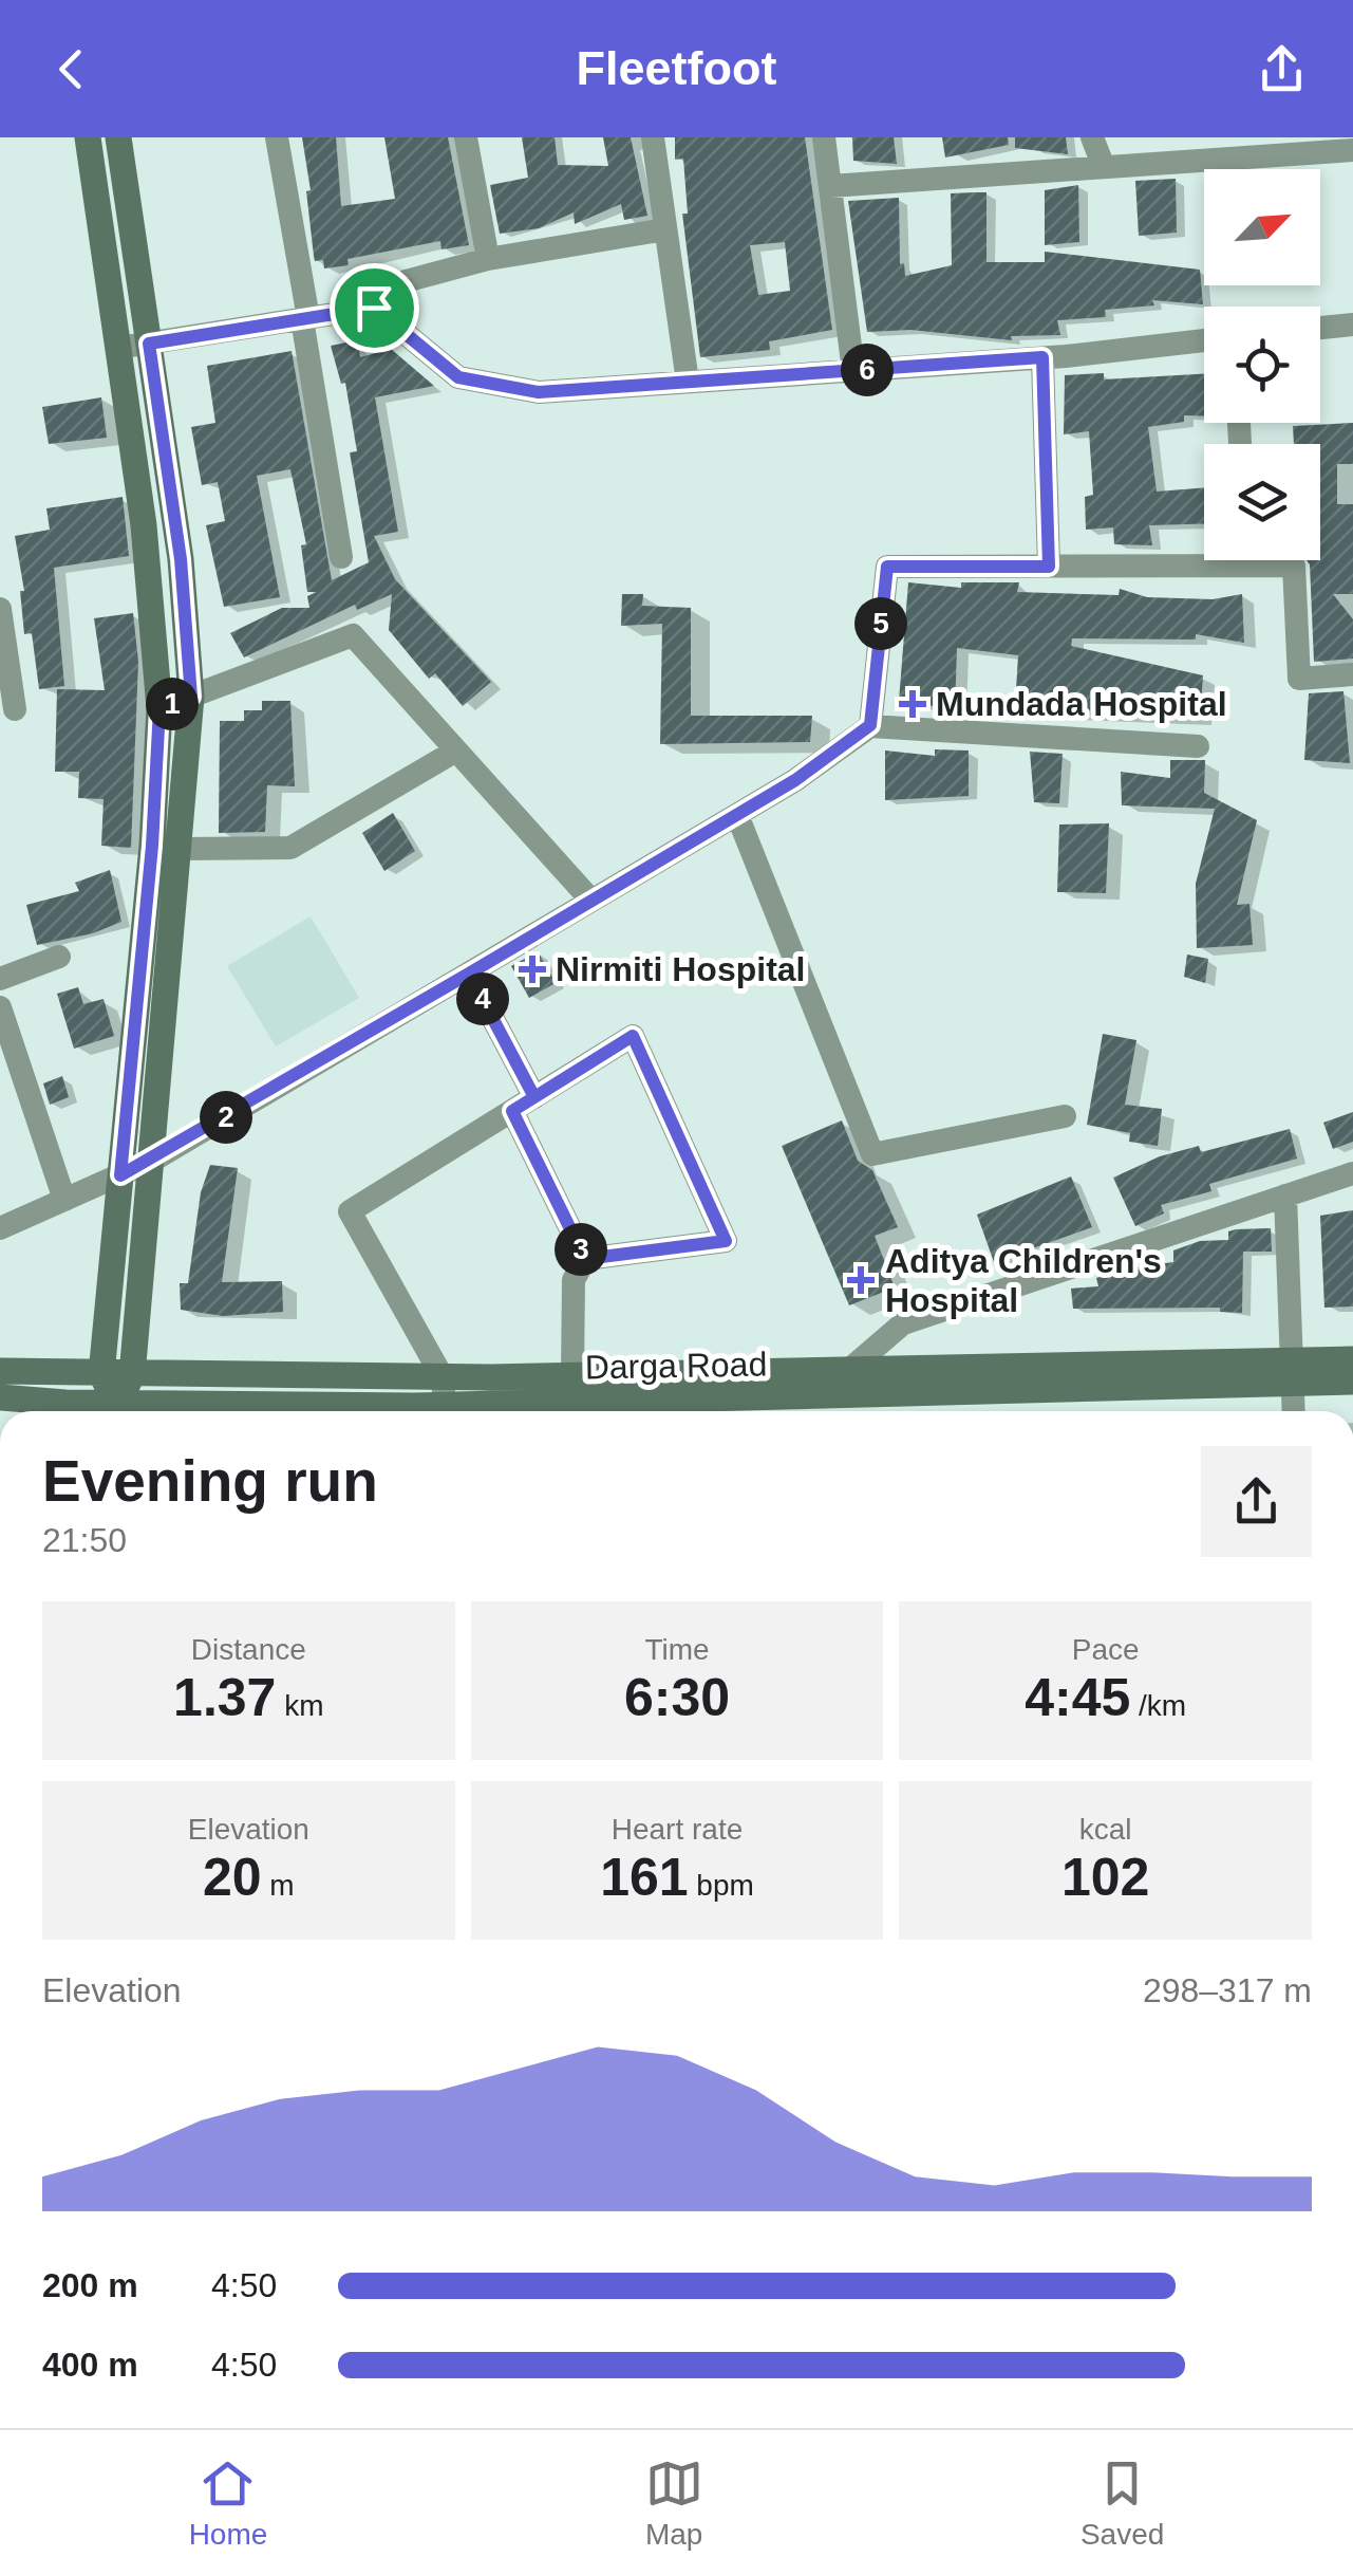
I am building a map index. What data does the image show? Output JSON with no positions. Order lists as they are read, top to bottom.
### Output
{
  "streets": {
    "main road": ["Darga Road"]
  },
  "places": {
    "health": ["Mundada Hospital", "Nirmiti Hospital", "Aditya Children's Hospital"]
  },
  "north": "top right",
  "page": {
    "header": "Fleetfoot",
    "pins": [
      "6",
      "5",
      "1",
      "4",
      "2",
      "3"
    ],
    "heading": ["Evening run", "21:50"],
    "stats": [
      ["Distance", "1.37 km"],
      ["Time", "6:30"],
      ["Pace", "4:45 /km"],
      ["Elevation", "20 m"],
      ["Heart rate", "161 bpm"],
      ["kcal", "102"]
    ],
    "chart": ["Elevation", "298–317 m"],
    "list": [
      {
        "name": "200 m",
        "note": "4:50"
      },
      {
        "name": "400 m",
        "note": "4:50"
      }
    ],
    "tabs": ["Home", "Map", "Saved"]
  }
}
